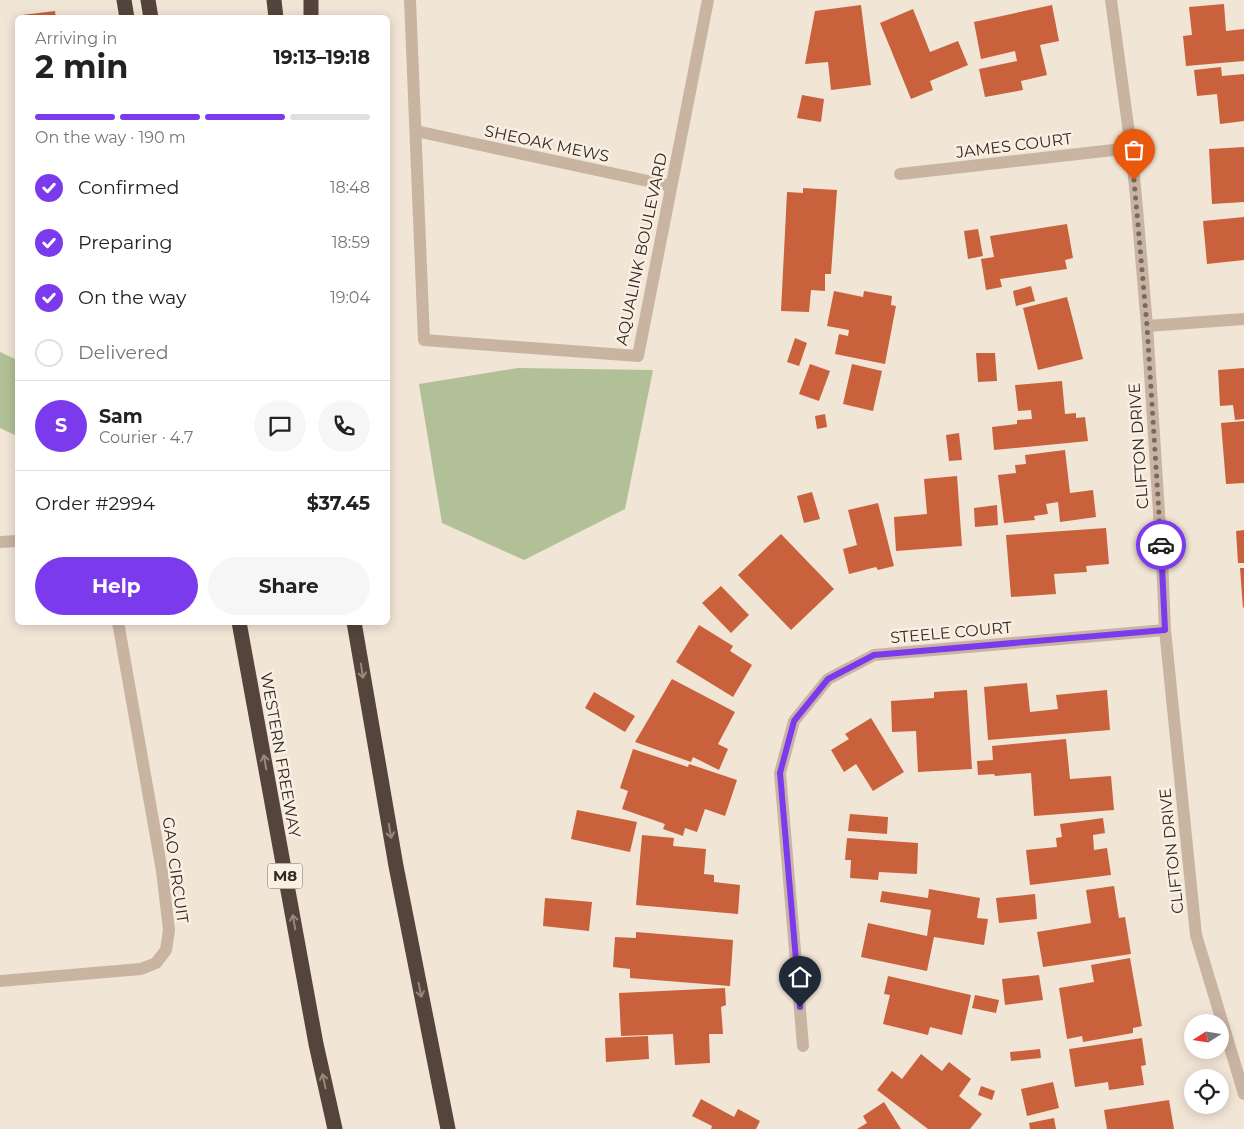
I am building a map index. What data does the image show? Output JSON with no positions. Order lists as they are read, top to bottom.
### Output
{
  "streets": {
    "highway": ["WESTERN FREEWAY", "M8"],
    "street": [
      "SHEOAK MEWS",
      "JAMES COURT",
      "AQUALINK BOULEVARD",
      "CLIFTON DRIVE",
      "STEELE COURT",
      "GAO CIRCUIT"
    ]
  },
  "crossings": [
    ["SHEOAK MEWS", "AQUALINK BOULEVARD"],
    ["JAMES COURT", "CLIFTON DRIVE"],
    ["CLIFTON DRIVE", "STEELE COURT"]
  ],
  "north": "left",
  "page": {
    "heading": ["2 min", "Arriving in", "19:13–19:18"],
    "panel": [
      "Sam",
      "Courier · 4.7",
      "Order #2994",
      "$37.45"
    ],
    "bar": "On the way · 190 m",
    "list": [
      ["Confirmed", "18:48"],
      ["Preparing", "18:59"],
      ["On the way", "19:04"],
      "Delivered"
    ],
    "round": "S",
    "buttons": ["Help", "Share"]
  }
}
